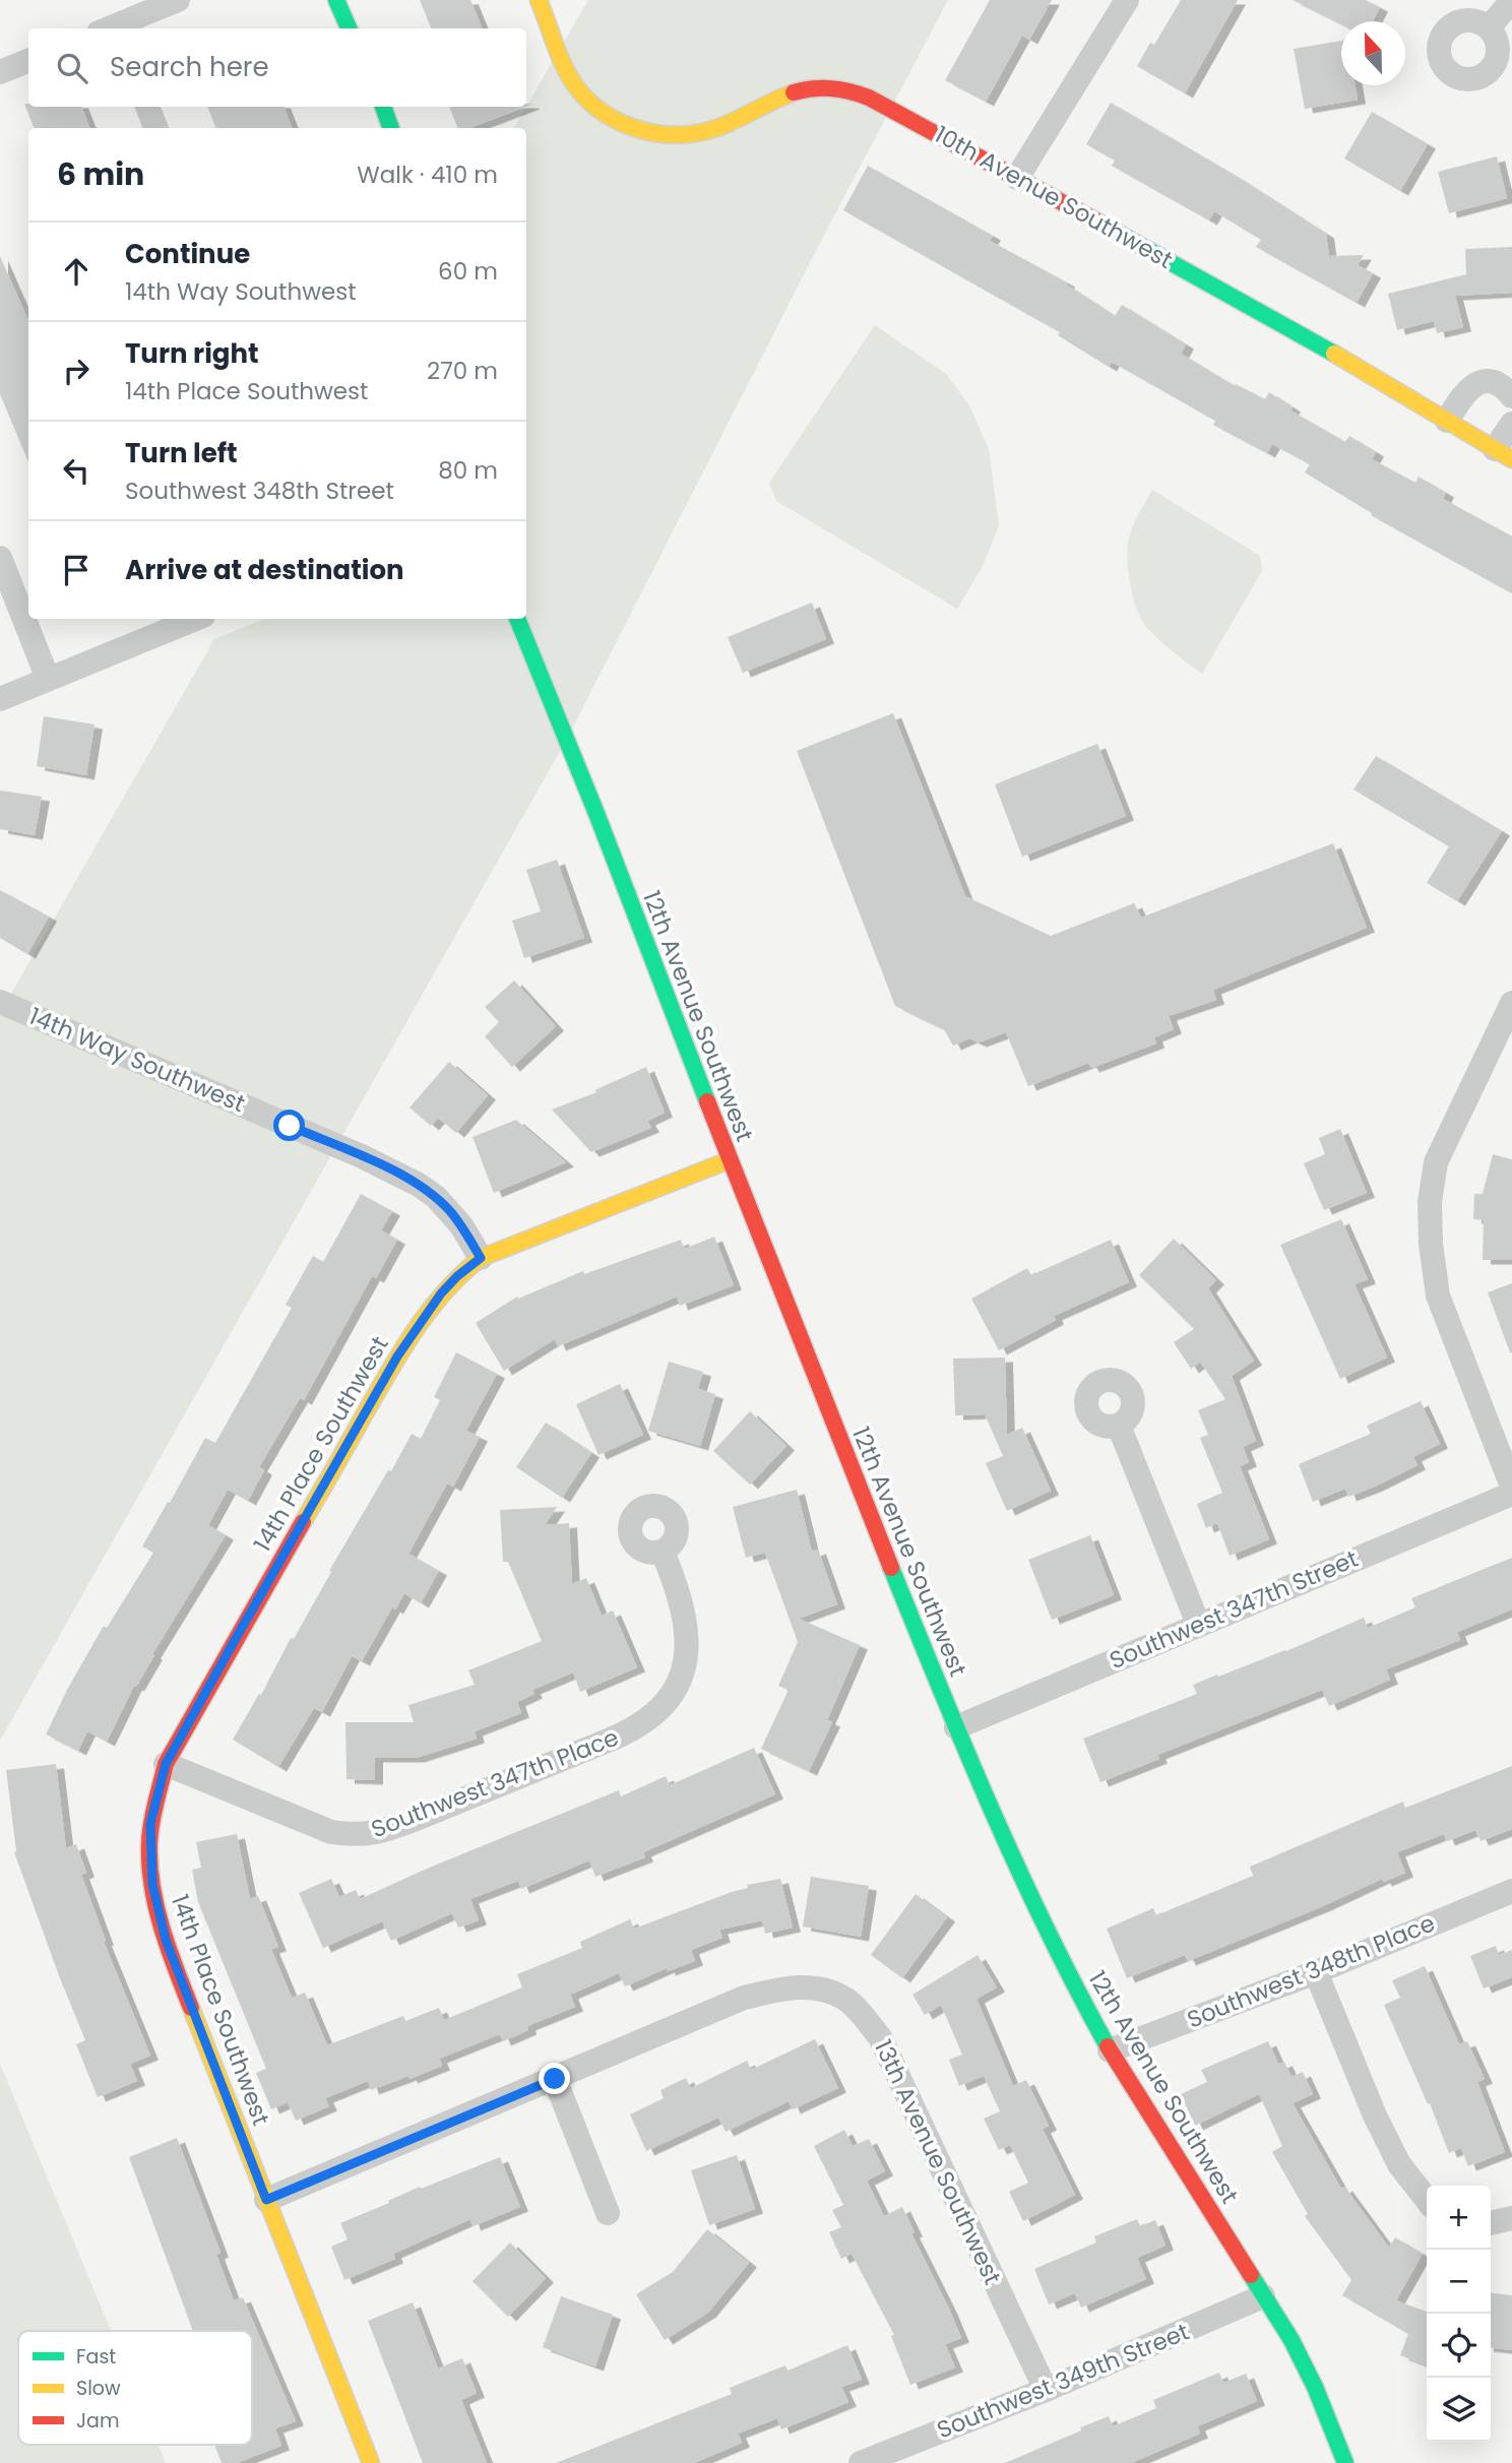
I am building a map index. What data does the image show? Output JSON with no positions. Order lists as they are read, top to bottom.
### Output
{
  "streets": {
    "street": [
      "10th Avenue Southwest",
      "12th Avenue Southwest",
      "14th Way Southwest",
      "14th Place Southwest",
      "Southwest 347th Street",
      "Southwest 347th Place",
      "Southwest 348th Place",
      "13th Avenue Southwest",
      "Southwest 349th Street"
    ]
  },
  "crossings": [
    ["12th Avenue Southwest", "14th Place Southwest"],
    ["12th Avenue Southwest", "Southwest 347th Street"],
    ["12th Avenue Southwest", "Southwest 348th Place"],
    ["12th Avenue Southwest", "Southwest 349th Street"],
    ["14th Way Southwest", "14th Place Southwest"],
    ["14th Place Southwest", "Southwest 347th Place"],
    ["14th Place Southwest", "13th Avenue Southwest"],
    ["13th Avenue Southwest", "Southwest 349th Street"]
  ],
  "legend": ["Fast", "Slow", "Jam"],
  "north": "top",
  "page": {
    "search": "Search here",
    "heading": ["6 min", "Walk · 410 m"],
    "list": [
      ["Continue", "14th Way Southwest", "60 m"],
      ["Turn right", "14th Place Southwest", "270 m"],
      ["Turn left", "Southwest 348th Street", "80 m"],
      "Arrive at destination"
    ],
    "map_buttons": ["+", "−"]
  }
}
